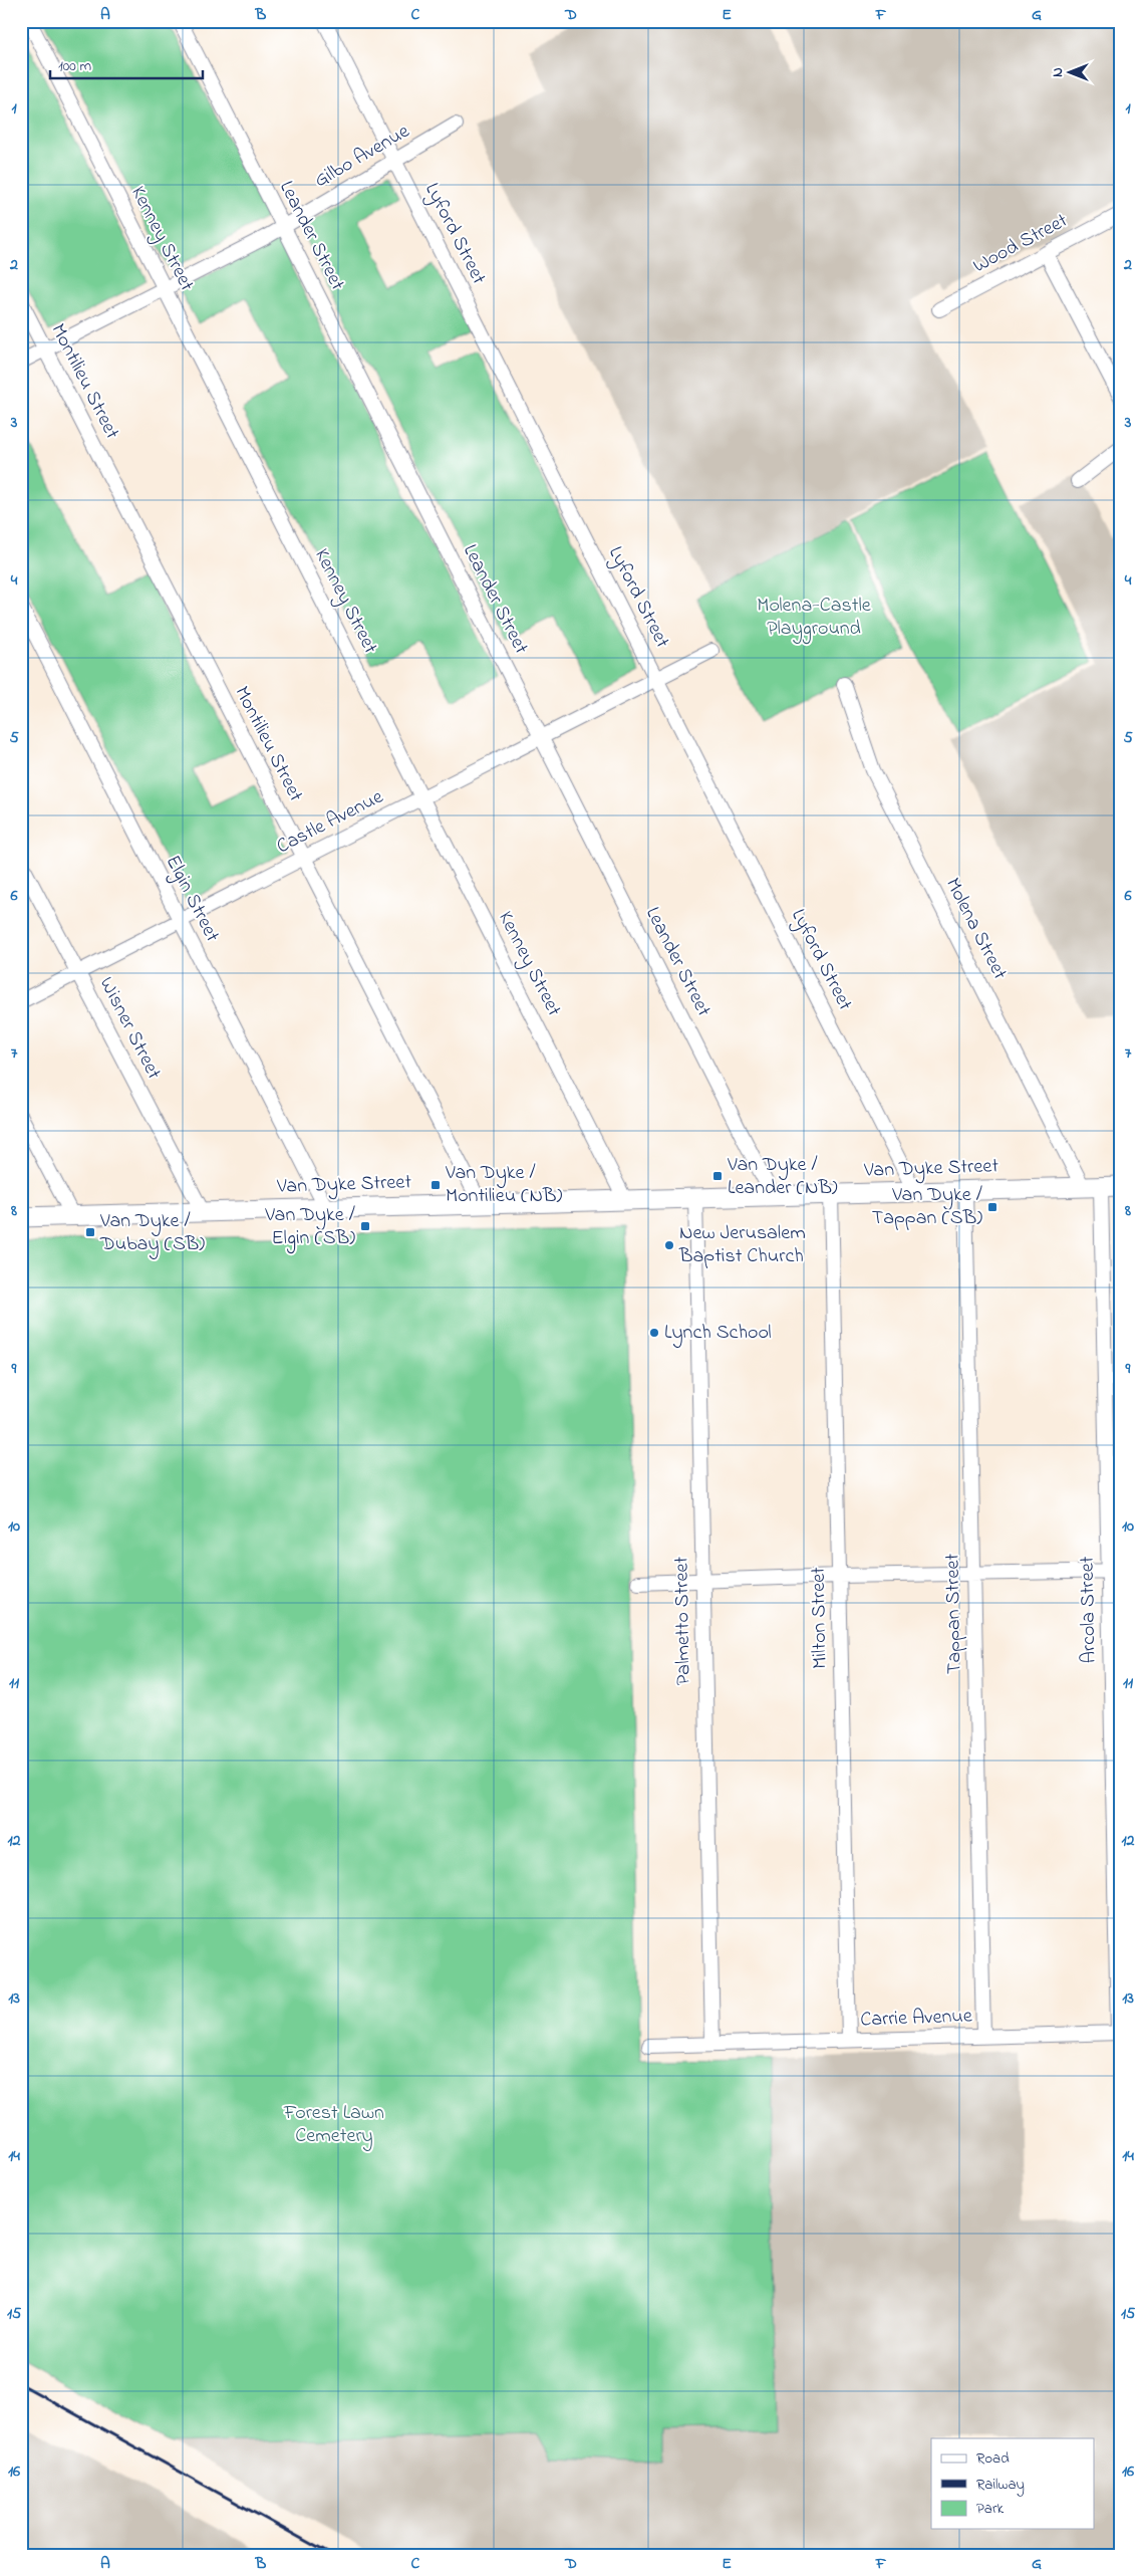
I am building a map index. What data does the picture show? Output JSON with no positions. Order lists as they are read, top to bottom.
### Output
{
  "streets": {
    "main road": ["Van Dyke Street"],
    "street": [
      "Gilbo Avenue",
      "Lyford Street",
      "Leander Street",
      "Kenney Street",
      "Wood Street",
      "Montilieu Street",
      "Castle Avenue",
      "Elgin Street",
      "Molena Street",
      "Wisner Street",
      "Arcola Street",
      "Tappan Street",
      "Milton Street",
      "Palmetto Street",
      "Carrie Avenue"
    ]
  },
  "crossings": [
    ["Gilbo Avenue", "Lyford Street"],
    ["Gilbo Avenue", "Leander Street"],
    ["Gilbo Avenue", "Kenney Street"],
    ["Gilbo Avenue", "Montilieu Street"],
    ["Lyford Street", "Castle Avenue"],
    ["Lyford Street", "Van Dyke Street"],
    ["Leander Street", "Castle Avenue"],
    ["Leander Street", "Van Dyke Street"],
    ["Kenney Street", "Castle Avenue"],
    ["Kenney Street", "Van Dyke Street"],
    ["Montilieu Street", "Castle Avenue"],
    ["Montilieu Street", "Van Dyke Street"],
    ["Castle Avenue", "Elgin Street"],
    ["Castle Avenue", "Wisner Street"],
    ["Elgin Street", "Van Dyke Street"],
    ["Molena Street", "Van Dyke Street"],
    ["Molena Street", "Arcola Street"],
    ["Wisner Street", "Van Dyke Street"],
    ["Van Dyke Street", "Arcola Street"],
    ["Van Dyke Street", "Tappan Street"],
    ["Van Dyke Street", "Milton Street"],
    ["Van Dyke Street", "Palmetto Street"],
    ["Arcola Street", "Carrie Avenue"],
    ["Tappan Street", "Carrie Avenue"],
    ["Milton Street", "Carrie Avenue"],
    ["Palmetto Street", "Carrie Avenue"]
  ],
  "parks": ["Molena-Castle Playground", "Forest Lawn Cemetery"],
  "places": {
    "transit": [
      "Van Dyke / Leander (NB)",
      "Van Dyke / Montilieu (NB)",
      "Van Dyke / Tappan (SB)",
      "Van Dyke / Elgin (SB)",
      "Van Dyke / Dubay (SB)"
    ],
    "other": ["New Jerusalem Baptist Church", "Lynch School"]
  },
  "legend": ["Road", "Railway", "Park"],
  "scale_bar": "100 m",
  "north": "left",
  "grid": {
    "columns": [
      "A",
      "B",
      "C",
      "D",
      "E",
      "F",
      "G"
    ],
    "rows": [
      "1",
      "2",
      "3",
      "4",
      "5",
      "6",
      "7",
      "8",
      "9",
      "10",
      "11",
      "12",
      "13",
      "14",
      "15",
      "16"
    ]
  }
}
